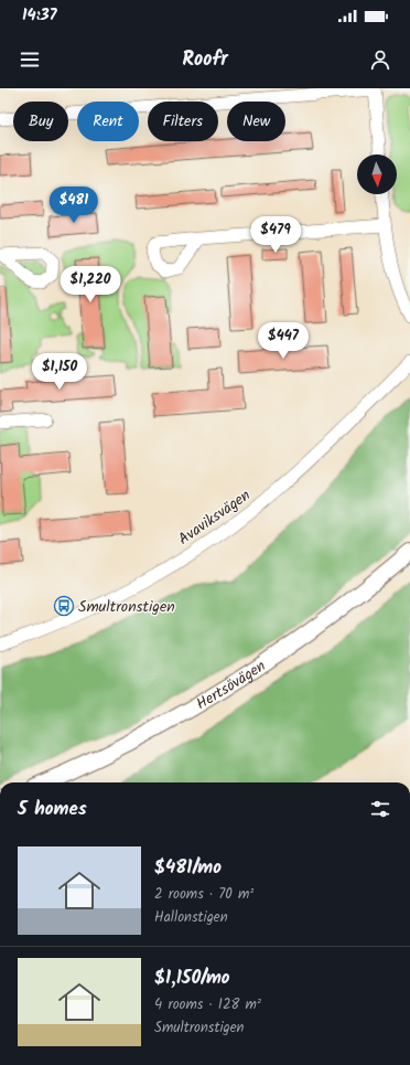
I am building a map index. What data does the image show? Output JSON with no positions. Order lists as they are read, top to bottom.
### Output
{
  "streets": {
    "main road": ["Hertsövägen"],
    "street": ["Avaviksvägen"]
  },
  "places": {
    "bus stop": ["Smultronstigen"]
  },
  "north": "bottom",
  "page": {
    "status": "14:37",
    "header": "Roofr",
    "chip": [
      "Buy",
      "Rent",
      "Filters",
      "New"
    ],
    "price": [
      "$481",
      "$479",
      "$1,220",
      "$447",
      "$1,150"
    ],
    "heading": "5 homes",
    "list": [
      {
        "name": "$481/mo",
        "note": "2 rooms · 70 m² · Hallonstigen"
      },
      {
        "name": "$1,150/mo",
        "note": "4 rooms · 128 m² · Smultronstigen"
      }
    ]
  }
}
